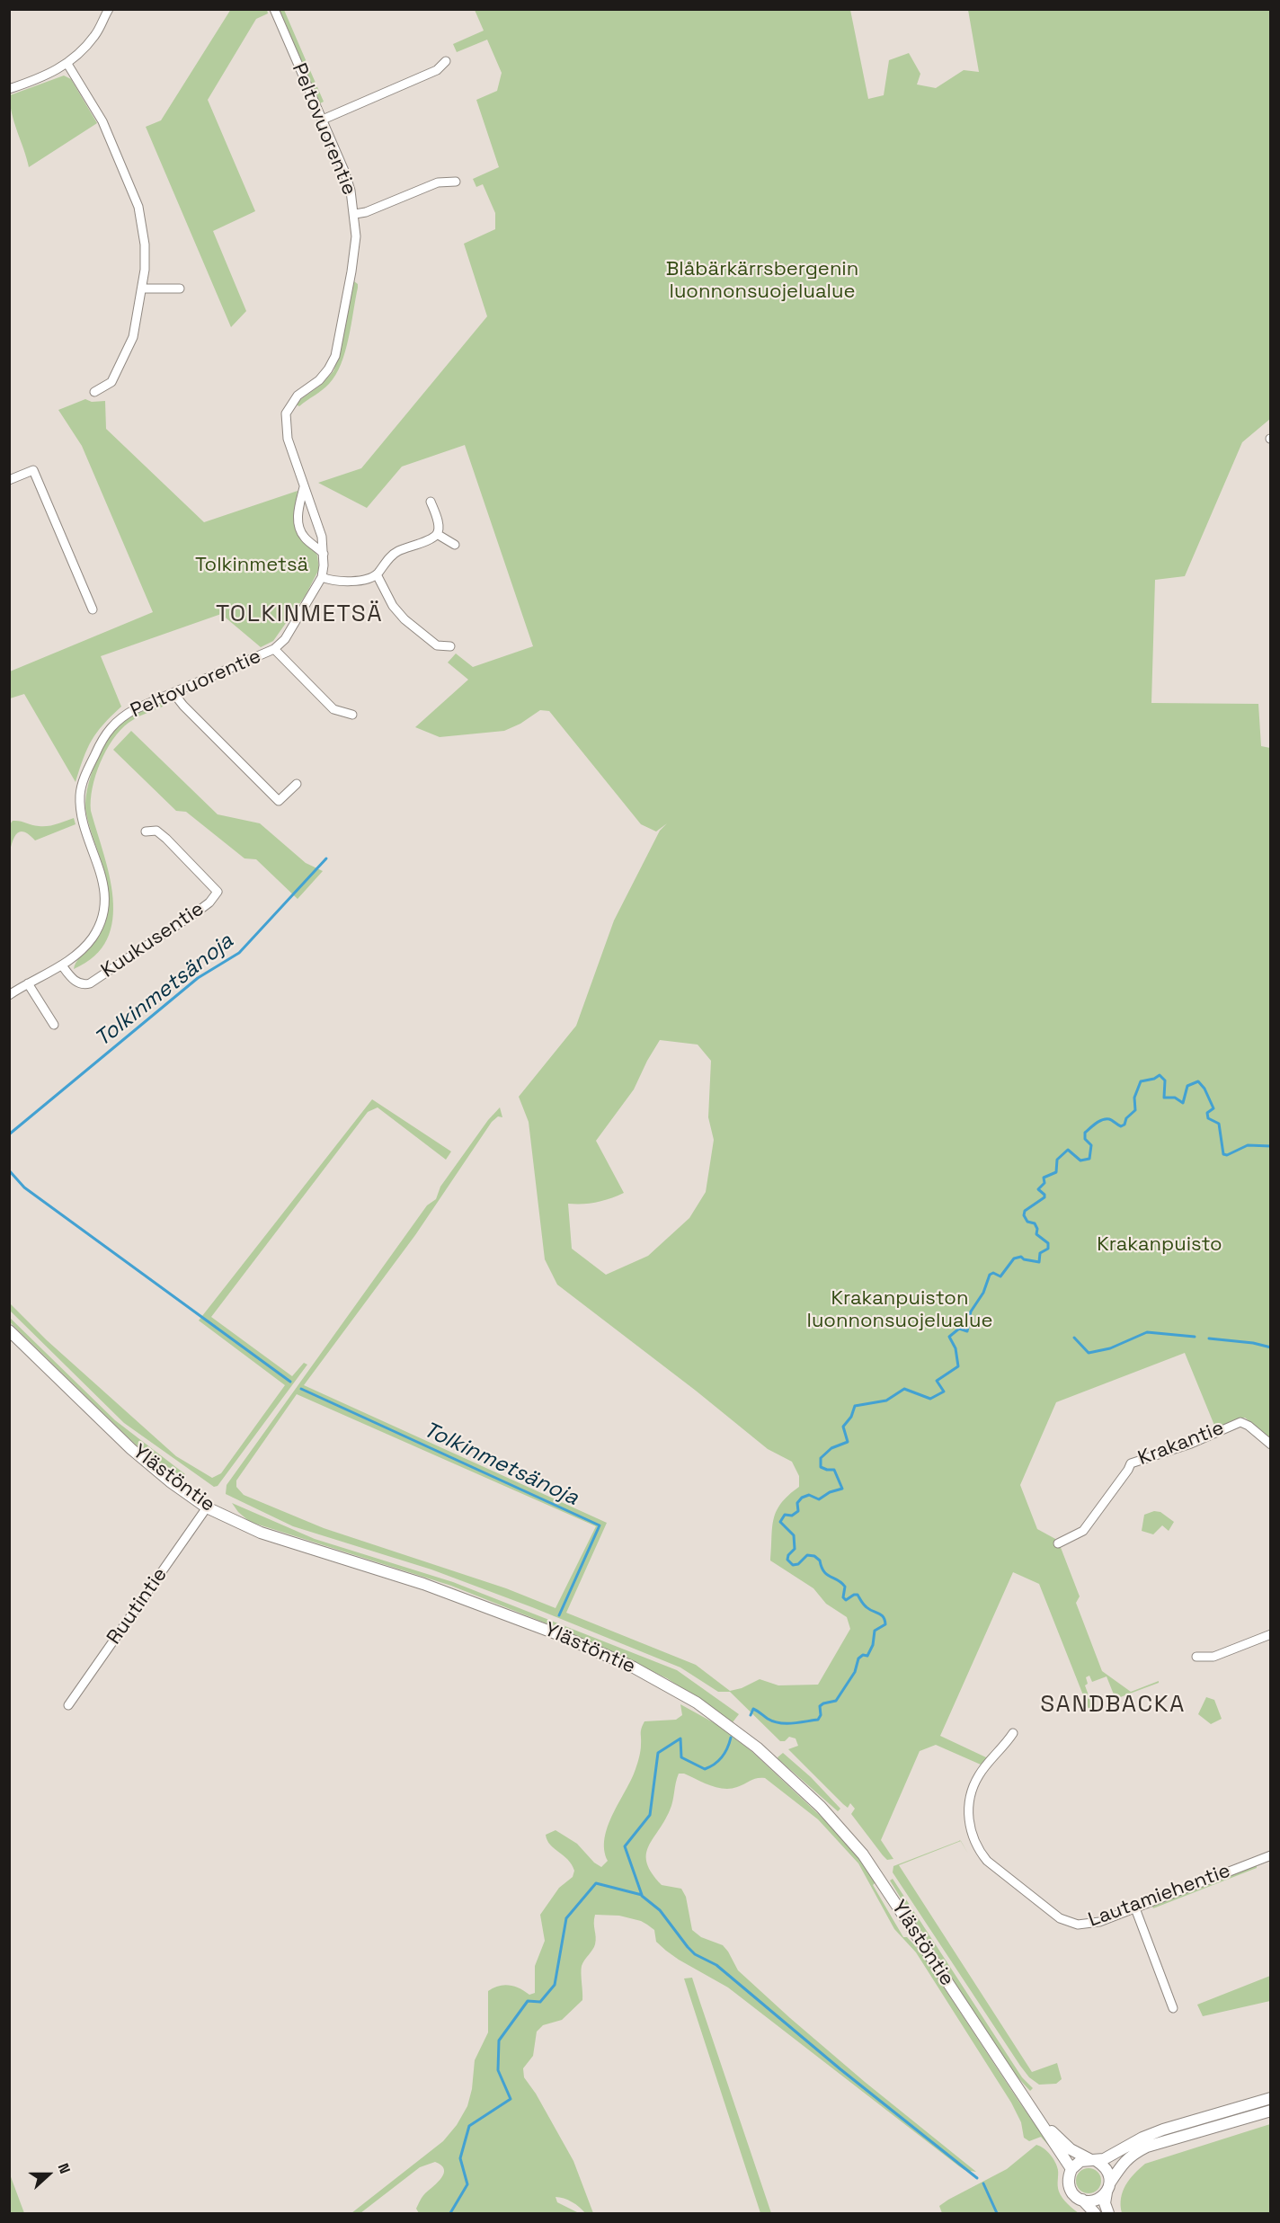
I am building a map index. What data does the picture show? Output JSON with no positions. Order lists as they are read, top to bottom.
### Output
{
  "streets": {
    "main road": ["Ylästöntie"],
    "street": [
      "Peltovuorentie",
      "Kuukusentie",
      "Krakantie",
      "Ruutintie",
      "Lautamiehentie"
    ]
  },
  "crossings": [
    ["Peltovuorentie", "Kuukusentie"],
    ["Ylästöntie", "Ruutintie"]
  ],
  "districts": ["TOLKINMETSÄ", "SANDBACKA"],
  "water": ["Tolkinmetsänoja"],
  "parks": [
    "Blåbärkärrsbergenin luonnonsuojelualue",
    "Tolkinmetsä",
    "Krakanpuisto",
    "Krakanpuiston luonnonsuojelualue"
  ],
  "north": "right"
}
